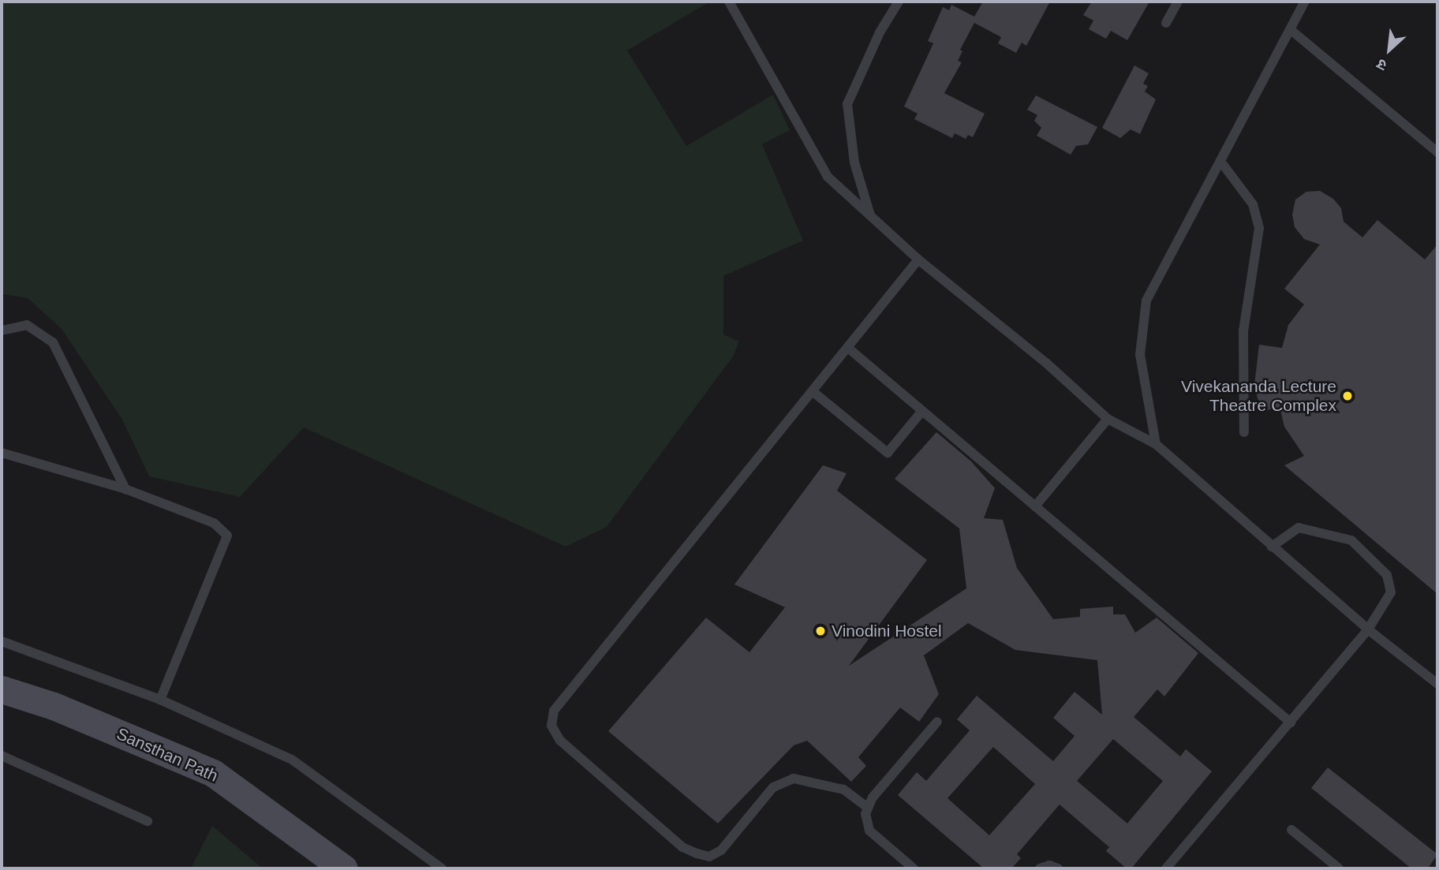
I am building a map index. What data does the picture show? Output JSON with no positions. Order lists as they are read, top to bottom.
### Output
{
  "streets": {
    "street": ["Sansthan Path"]
  },
  "places": ["Vivekananda Lecture Theatre Complex", "Vinodini Hostel"],
  "north": "bottom left"
}
